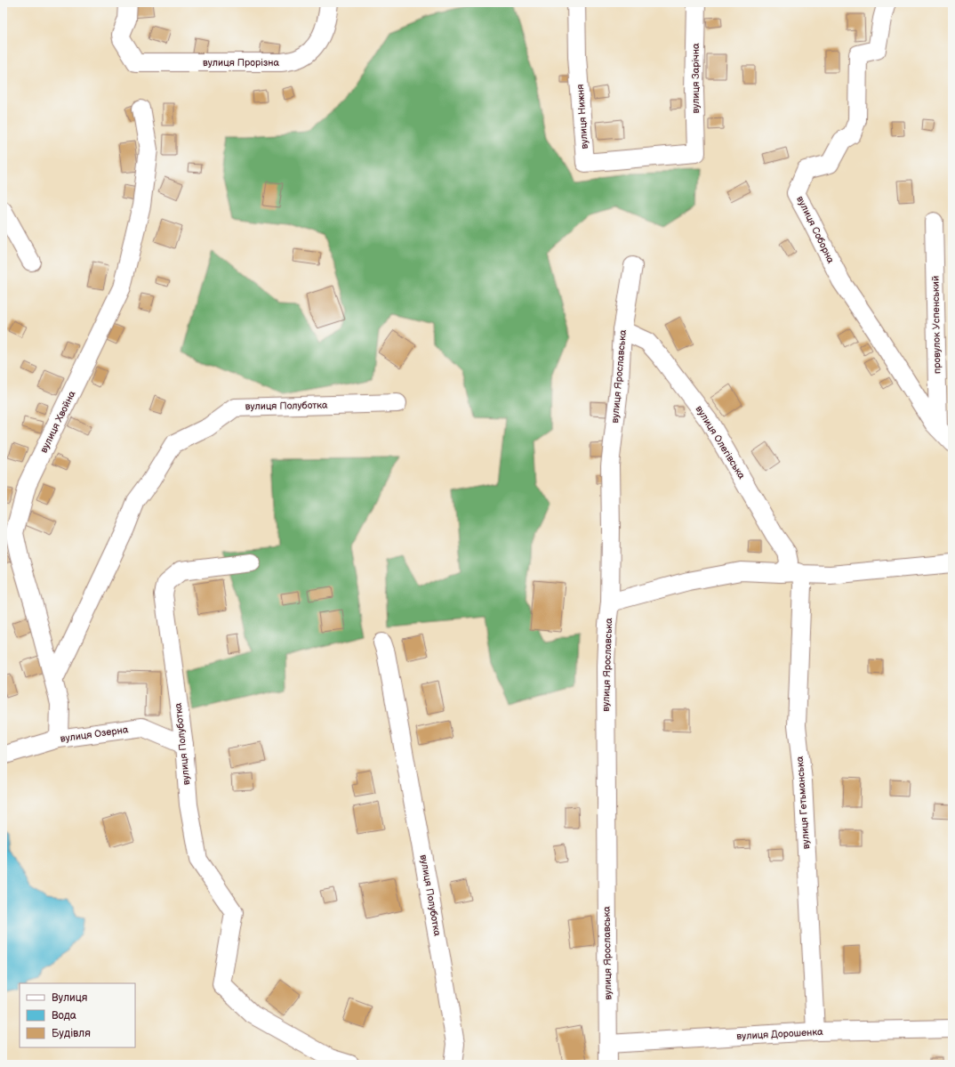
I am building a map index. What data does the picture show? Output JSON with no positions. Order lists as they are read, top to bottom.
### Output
{
  "streets": {
    "street": [
      "вулиця Прорізна",
      "вулиця Зарічна",
      "вулиця Нижня",
      "вулиця Соборна",
      "провулок Успенський",
      "вулиця Ярославська",
      "вулиця Полуботка",
      "вулиця Хвойна",
      "вулиця Олегівська",
      "вулиця Озерна",
      "вулиця Гетьманська",
      "вулиця Дорошенка"
    ]
  },
  "crossings": [
    ["вулиця Зарічна", "вулиця Нижня"],
    ["вулиця Соборна", "провулок Успенський"],
    ["вулиця Ярославська", "вулиця Олегівська"],
    ["вулиця Ярославська", "вулиця Дорошенка"],
    ["вулиця Полуботка", "вулиця Хвойна"],
    ["вулиця Полуботка", "вулиця Озерна"],
    ["вулиця Хвойна", "вулиця Озерна"],
    ["вулиця Гетьманська", "вулиця Дорошенка"]
  ],
  "legend": ["Вулиця", "Вода", "Будівля"]
}
